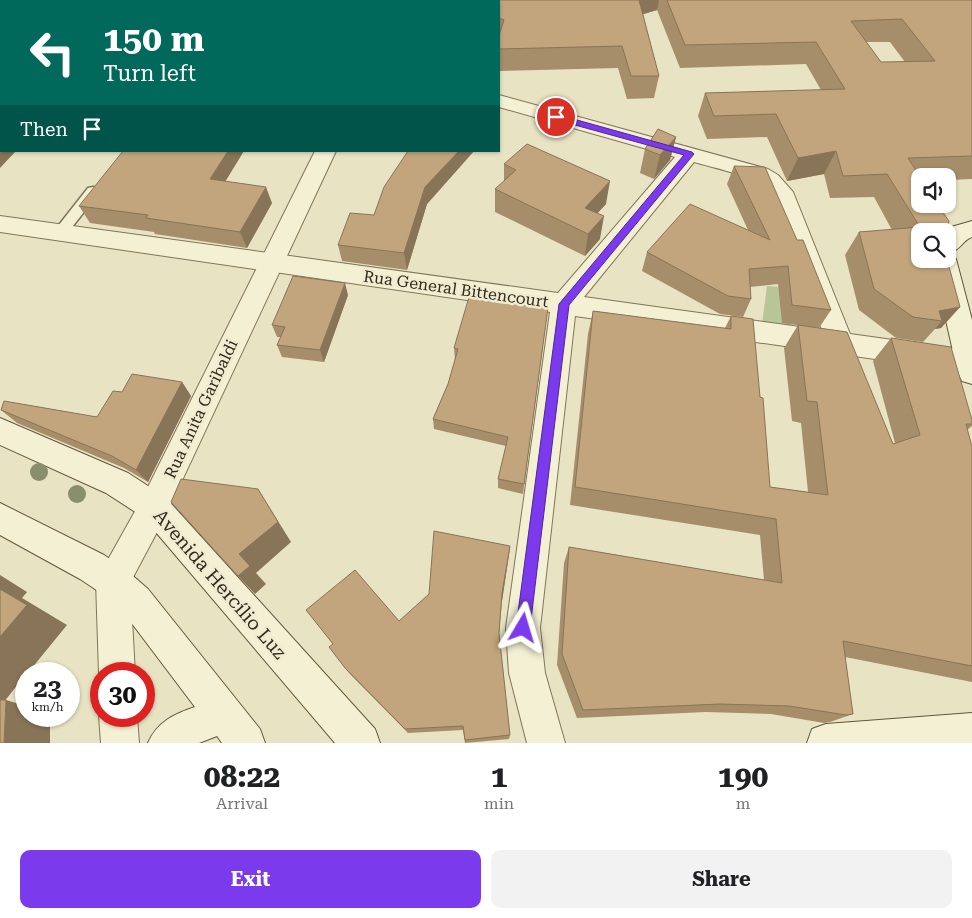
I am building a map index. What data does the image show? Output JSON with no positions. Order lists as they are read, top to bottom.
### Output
{
  "streets": {
    "street": ["Rua General Bittencourt", "Rua Anita Garibaldi", "Avenida Hercílio Luz"]
  },
  "crossings": [
    ["Rua General Bittencourt", "Rua Anita Garibaldi"],
    ["Rua Anita Garibaldi", "Avenida Hercílio Luz"]
  ],
  "page": {
    "turn": ["150 m", "Turn left"],
    "then": "Then",
    "speed": "23 km/h",
    "limit": "30",
    "eta": [
      "08:22",
      "Arrival",
      "1",
      "min",
      "190",
      "m"
    ],
    "buttons": ["Exit", "Share"]
  }
}
